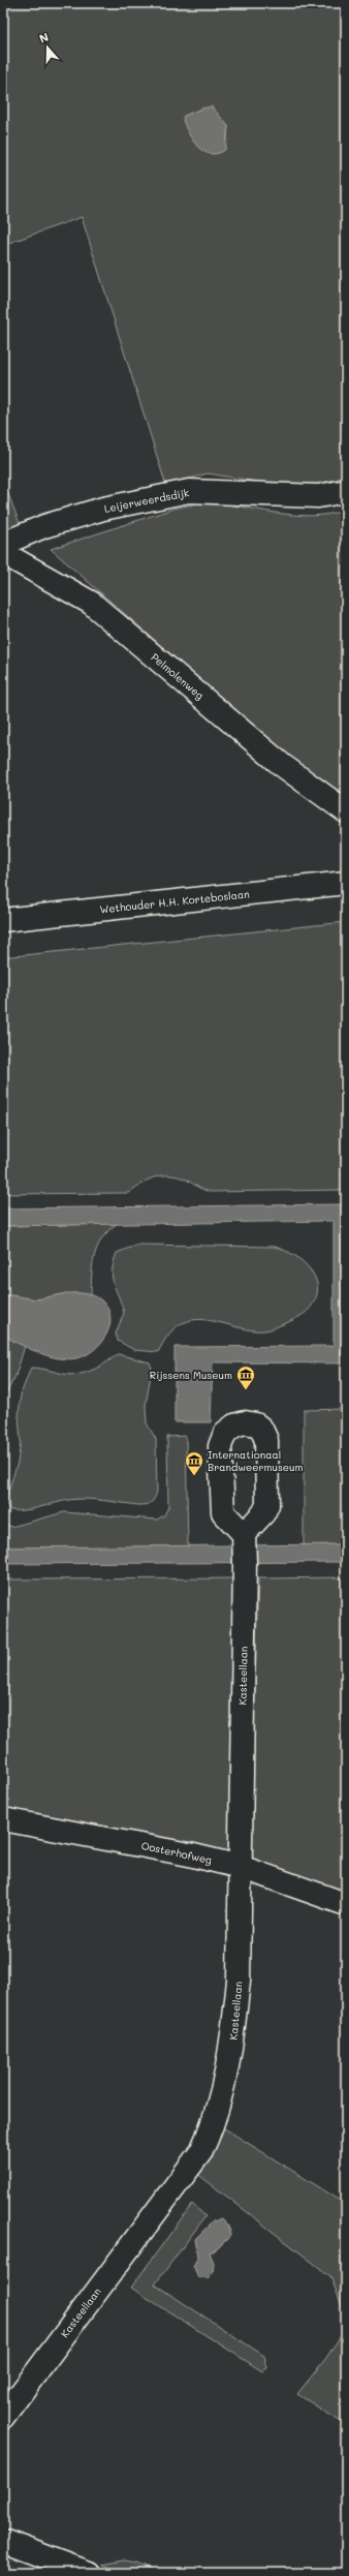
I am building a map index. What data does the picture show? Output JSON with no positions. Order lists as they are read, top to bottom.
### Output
{
  "streets": {
    "street": [
      "Leijerweerdsdijk",
      "Pelmolenweg",
      "Wethouder H.H. Korteboslaan",
      "Kasteellaan",
      "Oosterhofweg"
    ]
  },
  "crossings": [
    ["Kasteellaan", "Oosterhofweg"]
  ],
  "places": {
    "museum": ["Rijssens Museum", "Internationaal Brandweermuseum"]
  },
  "north": "top"
}
